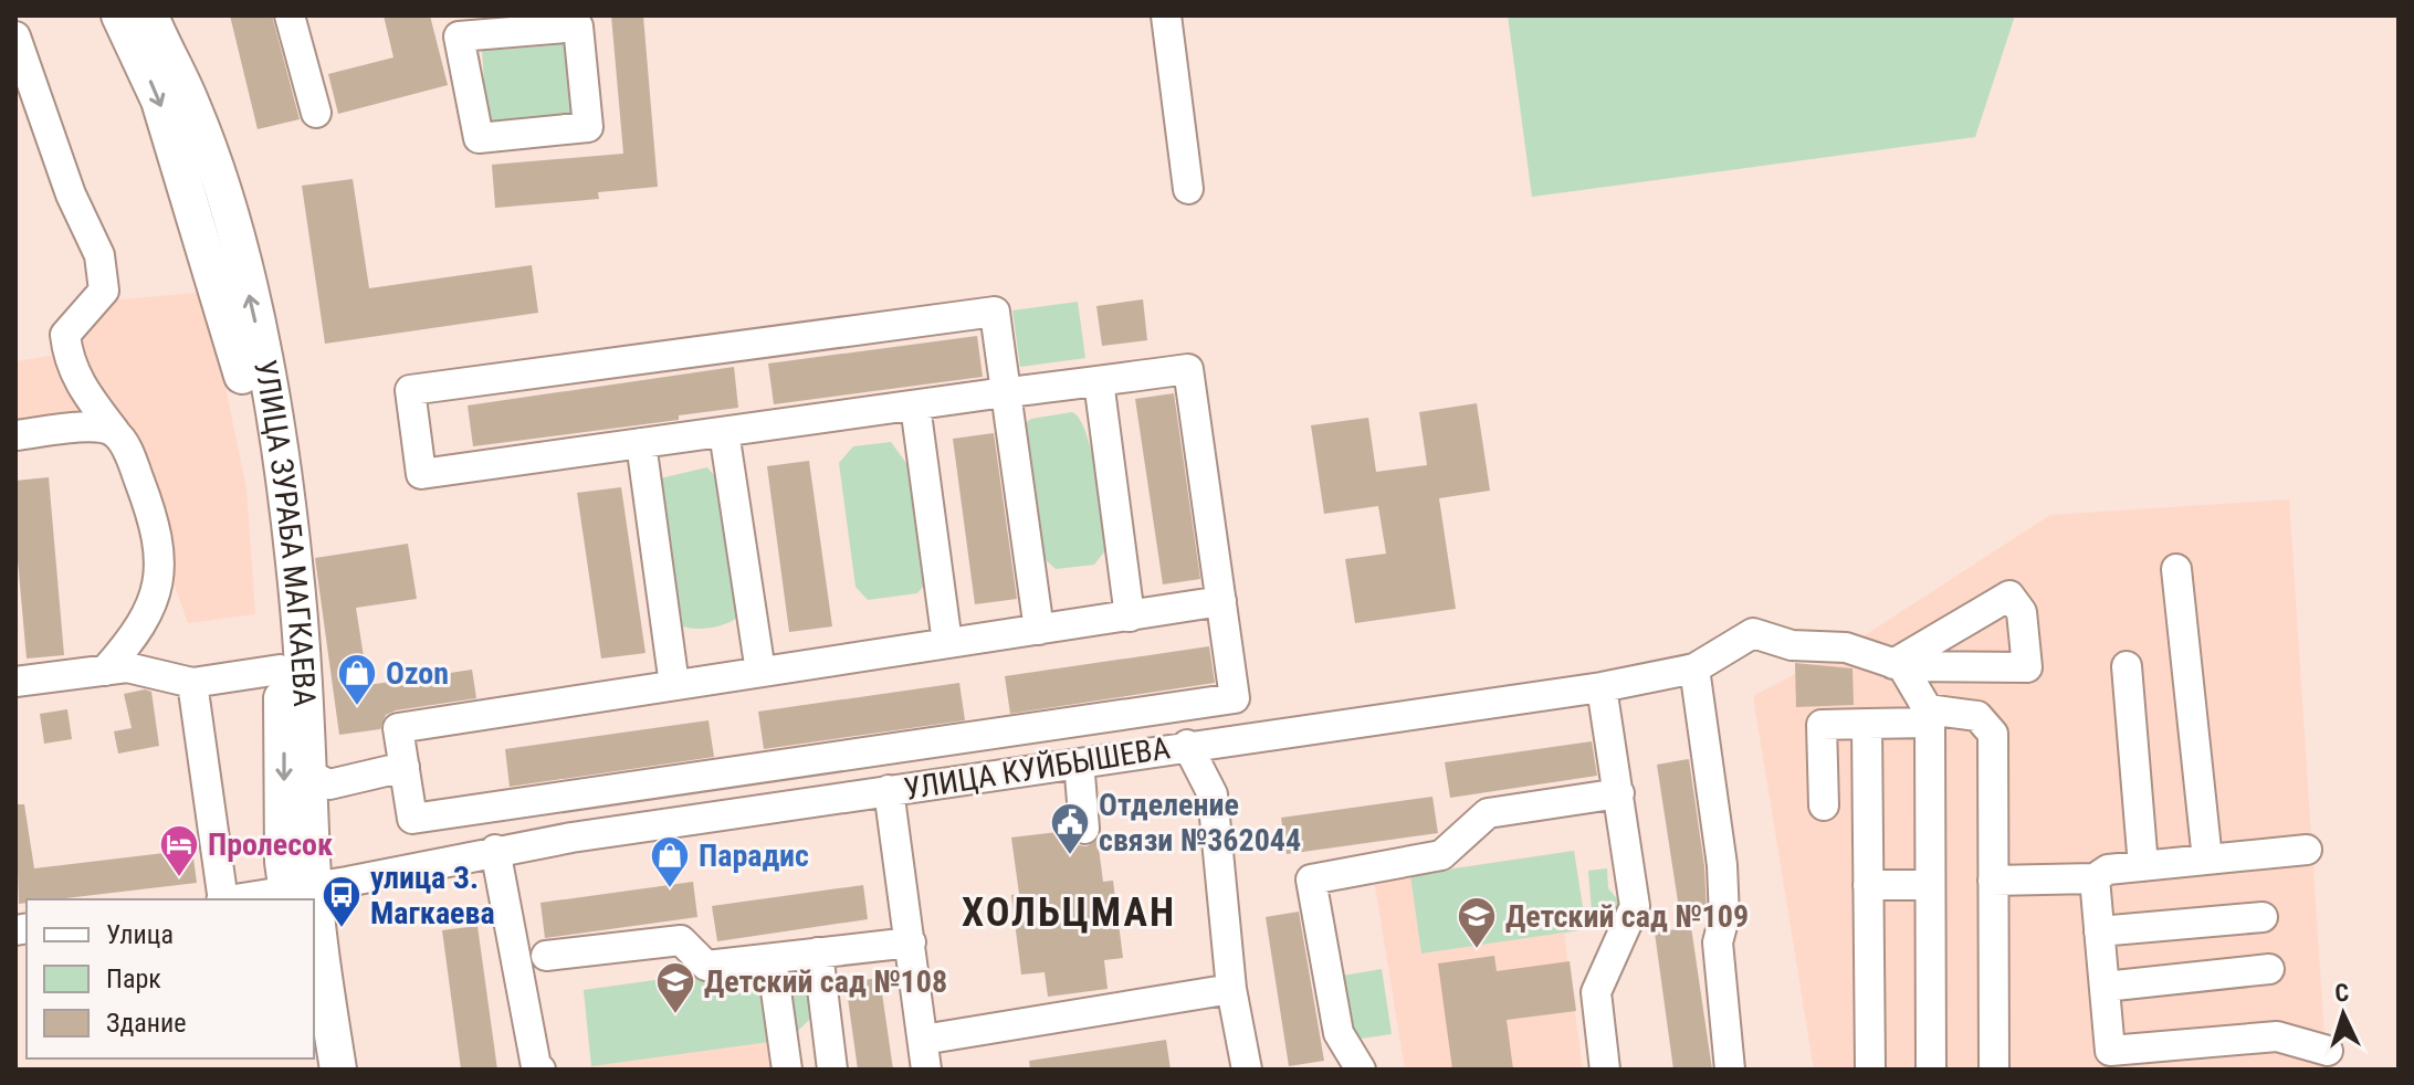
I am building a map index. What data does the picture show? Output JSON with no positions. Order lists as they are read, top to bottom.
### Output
{
  "streets": {
    "main road": ["УЛИЦА ЗУРАБА МАГКАЕВА"],
    "street": ["УЛИЦА КУЙБЫШЕВА"]
  },
  "crossings": [
    ["УЛИЦА ЗУРАБА МАГКАЕВА", "УЛИЦА КУЙБЫШЕВА"]
  ],
  "districts": ["ХОЛЬЦМАН"],
  "places": {
    "shop": ["Ozon", "Парадис"],
    "public building": ["Отделение связи №362044"],
    "hotel": ["Пролесок"],
    "bus stop": ["улица З. Магкаева"],
    "school or university": ["Детский сад №109", "Детский сад №108"]
  },
  "legend": ["Улица", "Парк", "Здание"],
  "north": "top"
}
